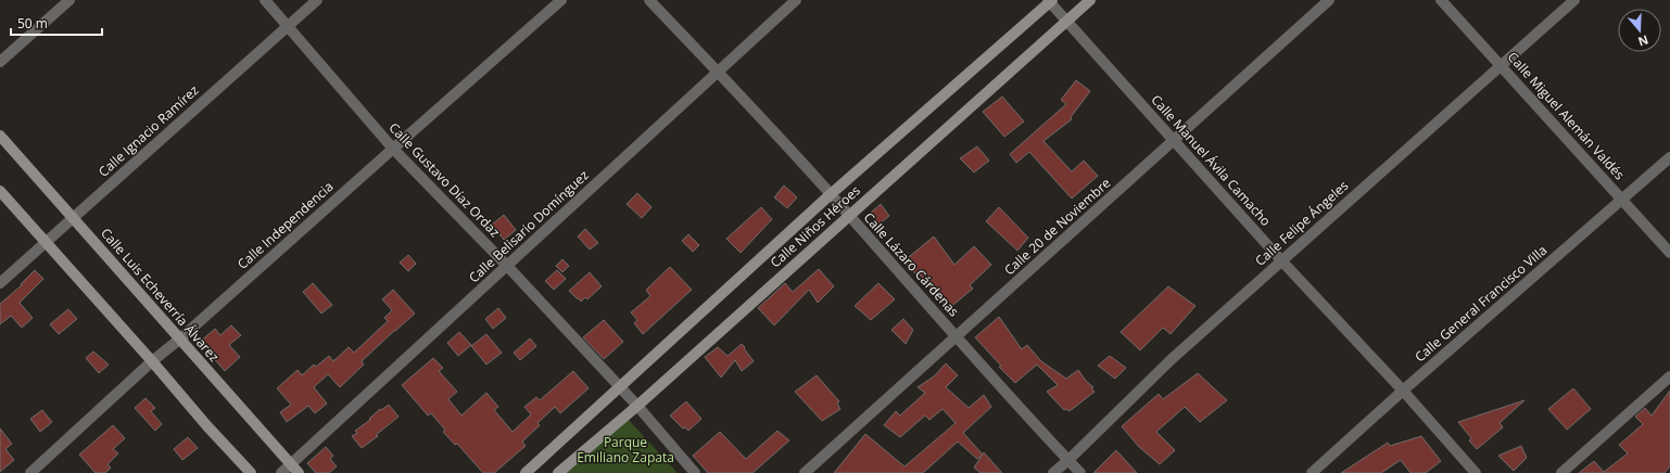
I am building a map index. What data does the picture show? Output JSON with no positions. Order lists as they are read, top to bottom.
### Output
{
  "streets": {
    "street": [
      "Calle Miguel Alemán Valdés",
      "Calle Ignacio Ramírez",
      "Calle Manuel Ávila Camacho",
      "Calle Gustavo Díaz Ordaz",
      "Calle Felipe Ángeles",
      "Calle Independencia",
      "Calle Belisario Domínguez",
      "Calle Niños Héroes",
      "Calle 20 de Noviembre",
      "Calle Lázaro Cárdenas",
      "Calle Luis Echeverría Álvarez",
      "Calle General Francisco Villa"
    ]
  },
  "crossings": [
    ["Calle Miguel Alemán Valdés", "Calle Felipe Ángeles"],
    ["Calle Miguel Alemán Valdés", "Calle General Francisco Villa"],
    ["Calle Ignacio Ramírez", "Calle Gustavo Díaz Ordaz"],
    ["Calle Ignacio Ramírez", "Calle Luis Echeverría Álvarez"],
    ["Calle Manuel Ávila Camacho", "Calle Felipe Ángeles"],
    ["Calle Manuel Ávila Camacho", "Calle Niños Héroes"],
    ["Calle Manuel Ávila Camacho", "Calle 20 de Noviembre"],
    ["Calle Manuel Ávila Camacho", "Calle General Francisco Villa"],
    ["Calle Gustavo Díaz Ordaz", "Calle Independencia"],
    ["Calle Gustavo Díaz Ordaz", "Calle Belisario Domínguez"],
    ["Calle Gustavo Díaz Ordaz", "Calle Niños Héroes"],
    ["Calle Felipe Ángeles", "Calle Lázaro Cárdenas"],
    ["Calle Independencia", "Calle Luis Echeverría Álvarez"],
    ["Calle Belisario Domínguez", "Calle Lázaro Cárdenas"],
    ["Calle Belisario Domínguez", "Calle Luis Echeverría Álvarez"],
    ["Calle Niños Héroes", "Calle Lázaro Cárdenas"],
    ["Calle 20 de Noviembre", "Calle Lázaro Cárdenas"]
  ],
  "parks": ["Parque Emiliano Zapata"],
  "scale_bar": "50 m",
  "north": "bottom"
}
